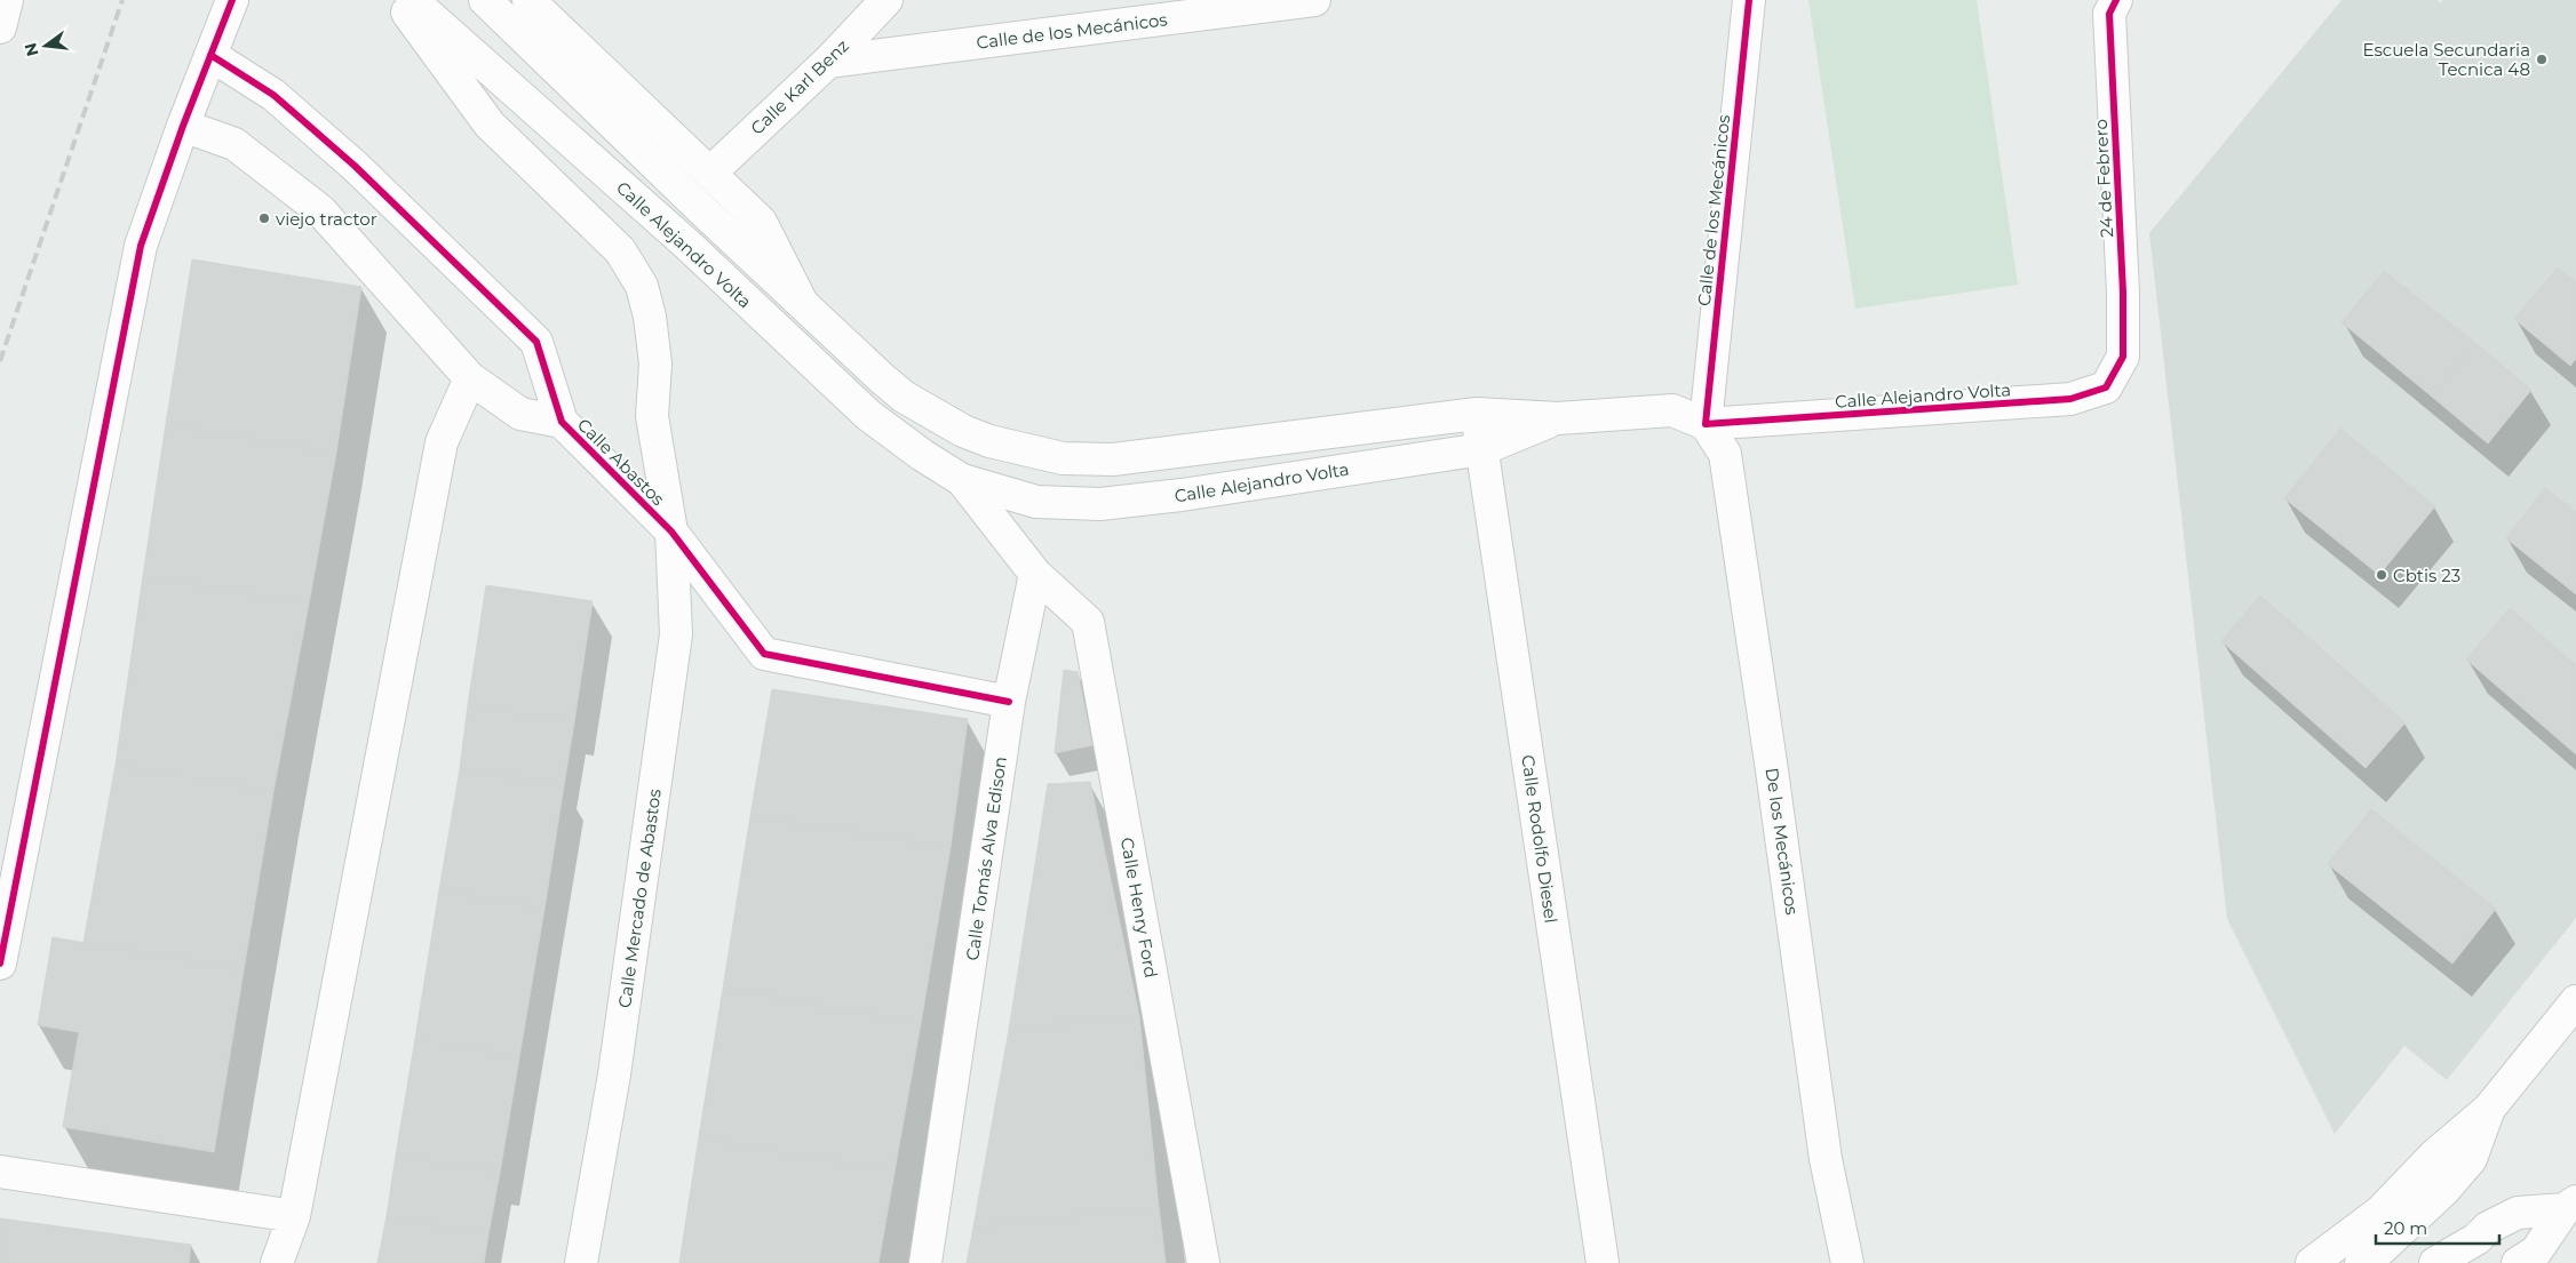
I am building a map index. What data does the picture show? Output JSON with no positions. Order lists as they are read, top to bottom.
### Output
{
  "streets": {
    "street": [
      "Calle de los Mecánicos",
      "Calle Karl Benz",
      "24 de Febrero",
      "Calle Alejandro Volta",
      "Calle Abastos",
      "Calle Rodolfo Diesel",
      "De los Mecánicos",
      "Calle Tomás Alva Edison",
      "Calle Mercado de Abastos",
      "Calle Henry Ford"
    ]
  },
  "crossings": [
    ["Calle de los Mecánicos", "Calle Karl Benz"],
    ["Calle de los Mecánicos", "Calle Alejandro Volta"],
    ["Calle de los Mecánicos", "De los Mecánicos"],
    ["24 de Febrero", "Calle Alejandro Volta"],
    ["Calle Alejandro Volta", "Calle Rodolfo Diesel"],
    ["Calle Alejandro Volta", "De los Mecánicos"],
    ["Calle Abastos", "Calle Tomás Alva Edison"],
    ["Calle Abastos", "Calle Mercado de Abastos"],
    ["Calle Tomás Alva Edison", "Calle Henry Ford"]
  ],
  "places": ["Escuela Secundaria Tecnica 48", "viejo tractor", "Cbtis 23"],
  "scale_bar": "20 m",
  "north": "left"
}
